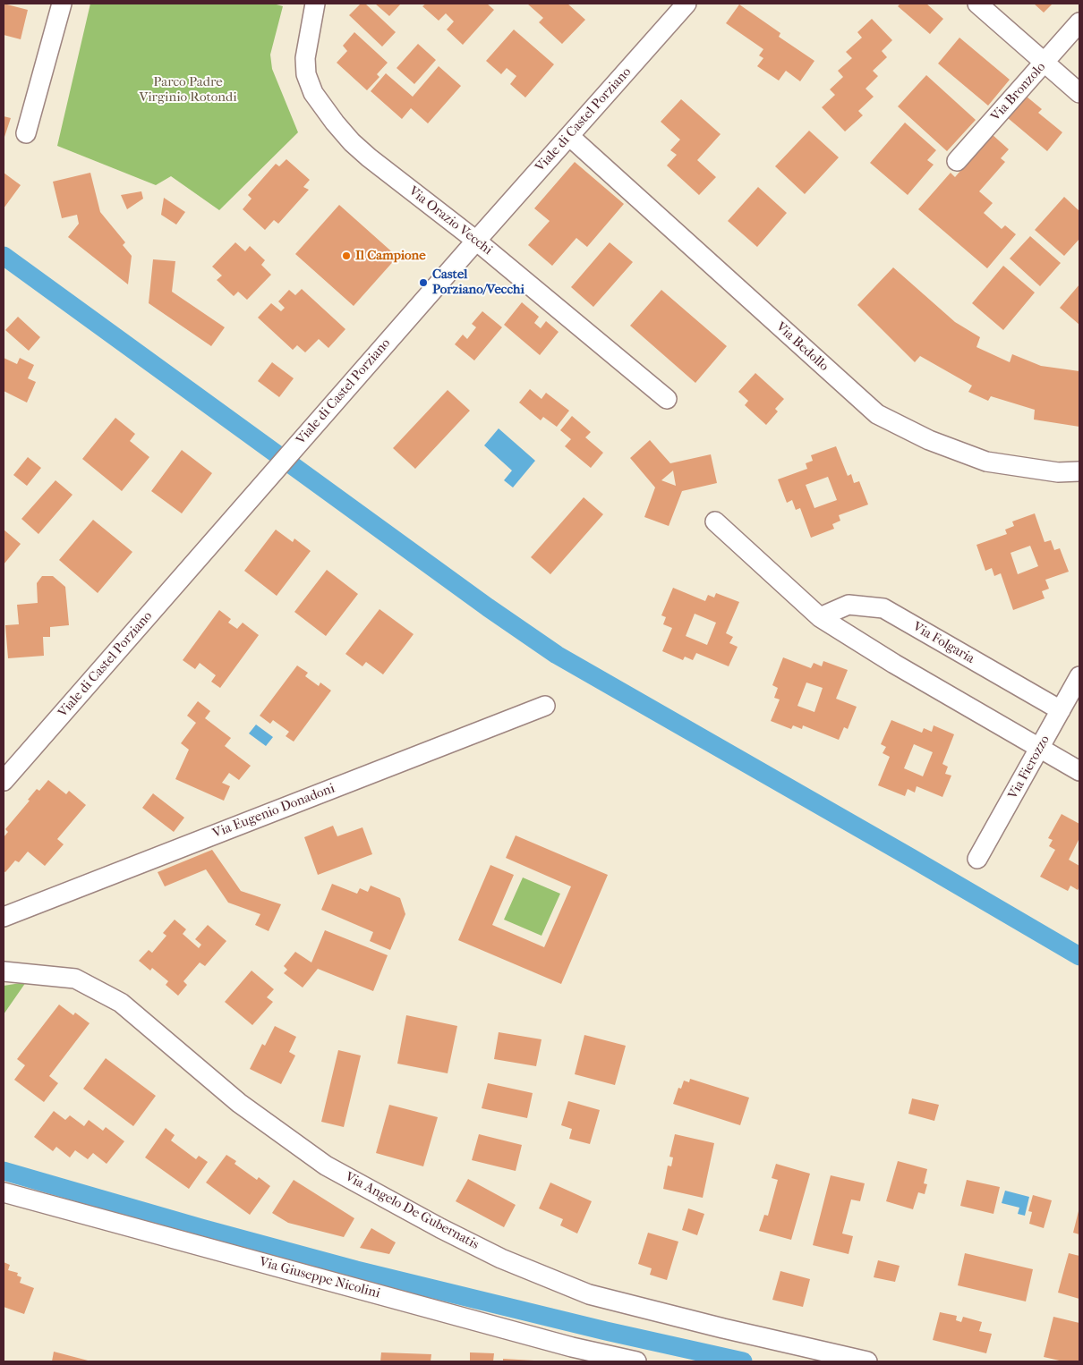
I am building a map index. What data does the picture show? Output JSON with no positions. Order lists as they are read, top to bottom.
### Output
{
  "streets": {
    "street": [
      "Via Bronzolo",
      "Viale di Castel Porziano",
      "Via Orazio Vecchi",
      "Via Bedollo",
      "Via Folgaria",
      "Via Fierozzo",
      "Via Eugenio Donadoni",
      "Via Angelo De Gubernatis",
      "Via Giuseppe Nicolini"
    ]
  },
  "crossings": [
    ["Viale di Castel Porziano", "Via Orazio Vecchi"],
    ["Viale di Castel Porziano", "Via Bedollo"],
    ["Via Folgaria", "Via Fierozzo"]
  ],
  "parks": ["Parco Padre Virginio Rotondi"],
  "places": ["Il Campione", "Castel Porziano/Vecchi"]
}
